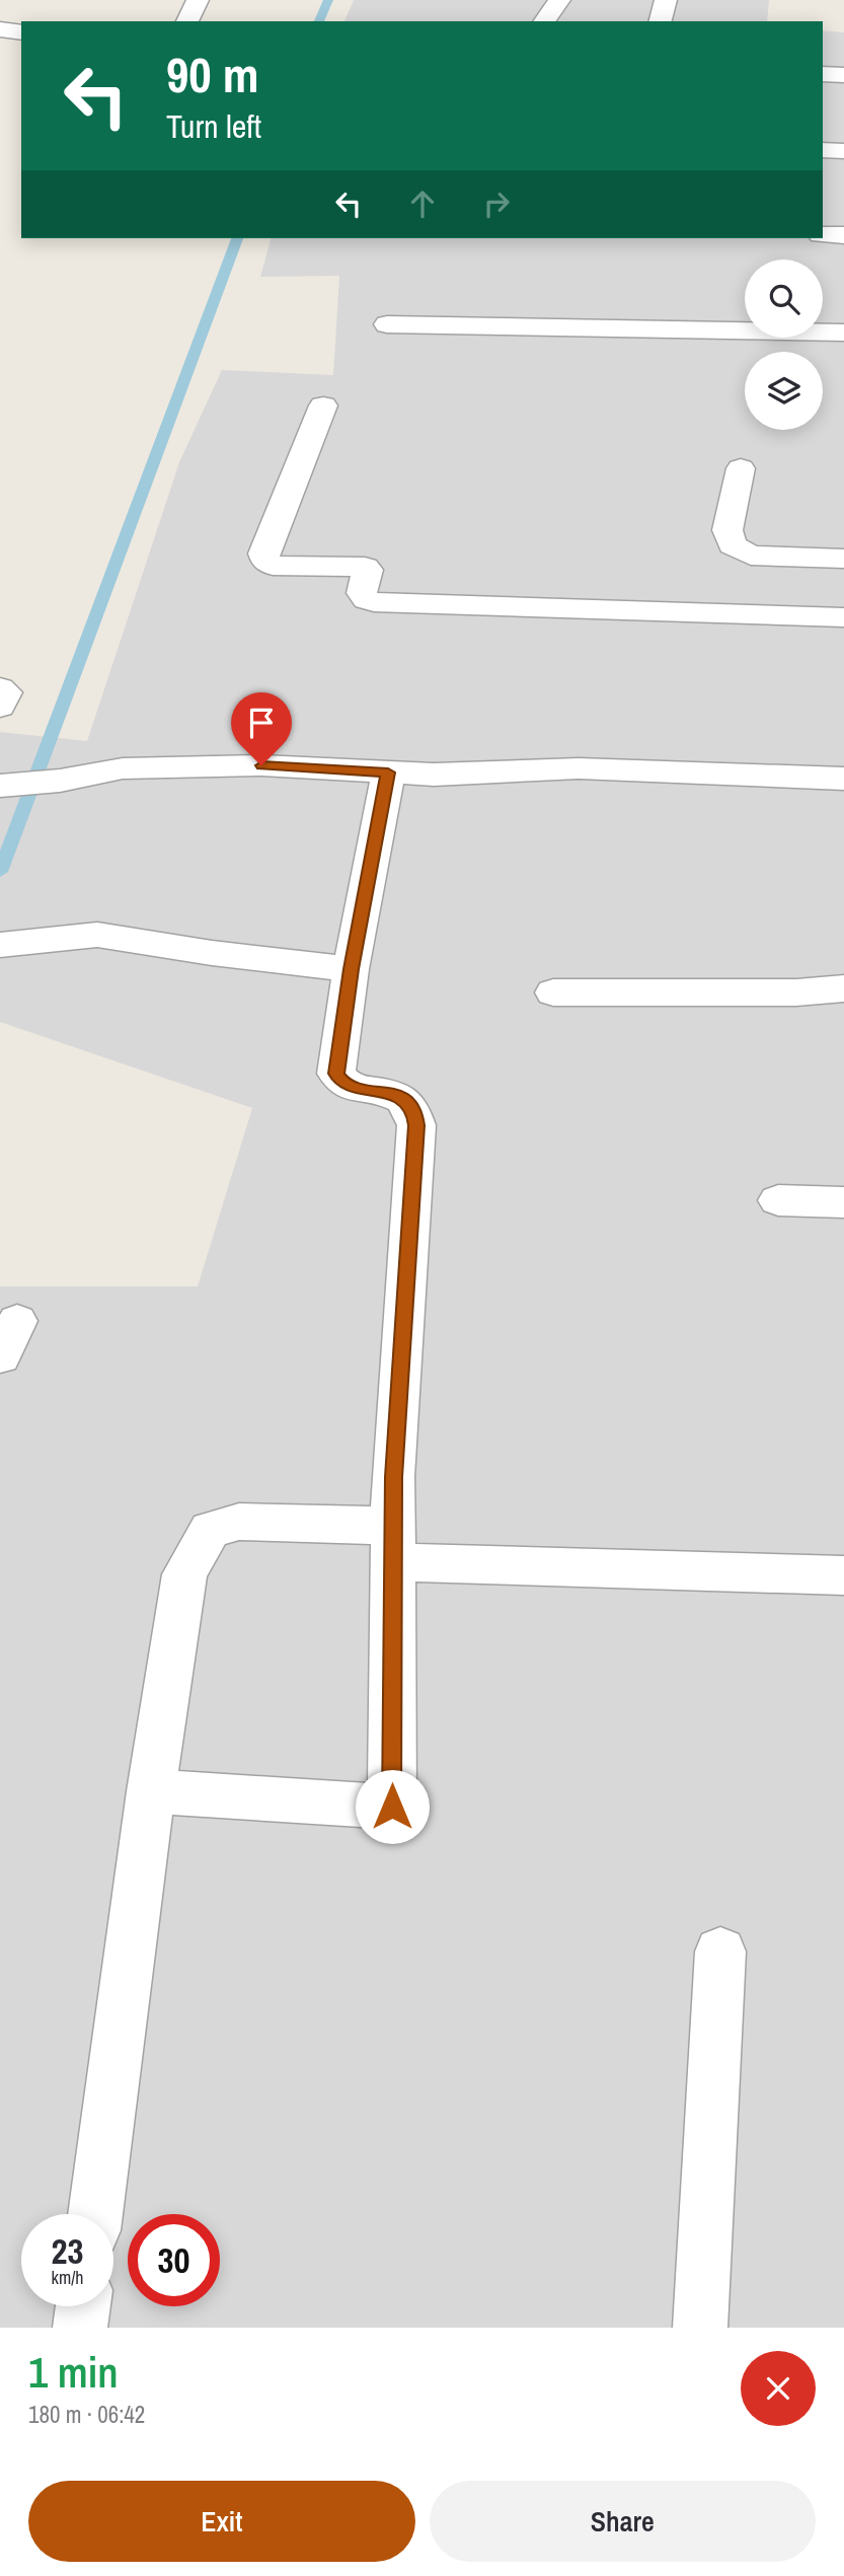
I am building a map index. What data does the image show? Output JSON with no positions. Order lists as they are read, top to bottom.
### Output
{
  "page": {
    "turn": ["90 m", "Turn left"],
    "speed": "23 km/h",
    "limit": "30",
    "heading": ["1 min", "180 m · 06:42"],
    "buttons": ["Exit", "Share"]
  }
}
